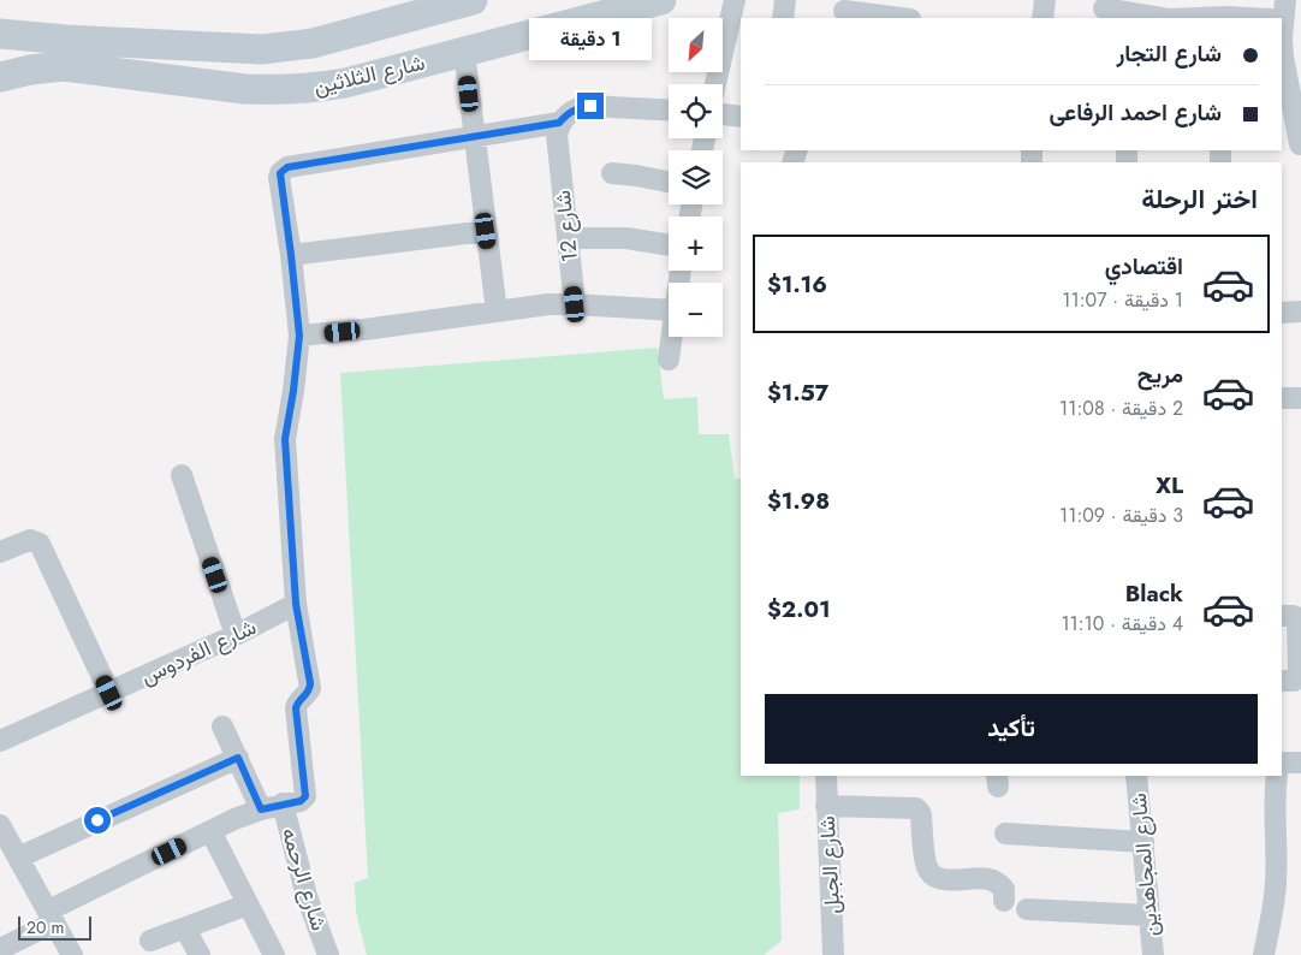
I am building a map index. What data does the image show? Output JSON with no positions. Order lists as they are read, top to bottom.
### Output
{
  "streets": {
    "street": [
      "شارع الثلاثين",
      "شارع 12",
      "شارع الفردوس",
      "شارع الجبل",
      "شارع المجاهدين",
      "شارع الرحمه"
    ]
  },
  "crossings": [
    ["شارع الفردوس", "شارع الرحمه"]
  ],
  "scale_bar": "20 m",
  "north": "bottom left",
  "page": {
    "map_buttons": ["+", "−"],
    "bubble": "1 دقيقة",
    "banner": ["شارع التجار", "شارع احمد الرفاعى"],
    "heading": "اختر الرحلة",
    "list": [
      {
        "name": "اقتصادي",
        "note": "1 دقيقة · 11:07",
        "value": "$1.16"
      },
      {
        "name": "مريح",
        "note": "2 دقيقة · 11:08",
        "value": "$1.57"
      },
      {
        "name": "XL",
        "note": "3 دقيقة · 11:09",
        "value": "$1.98"
      },
      {
        "name": "Black",
        "note": "4 دقيقة · 11:10",
        "value": "$2.01"
      }
    ],
    "buttons": "تأكيد",
    "scale": "20 m"
  }
}
